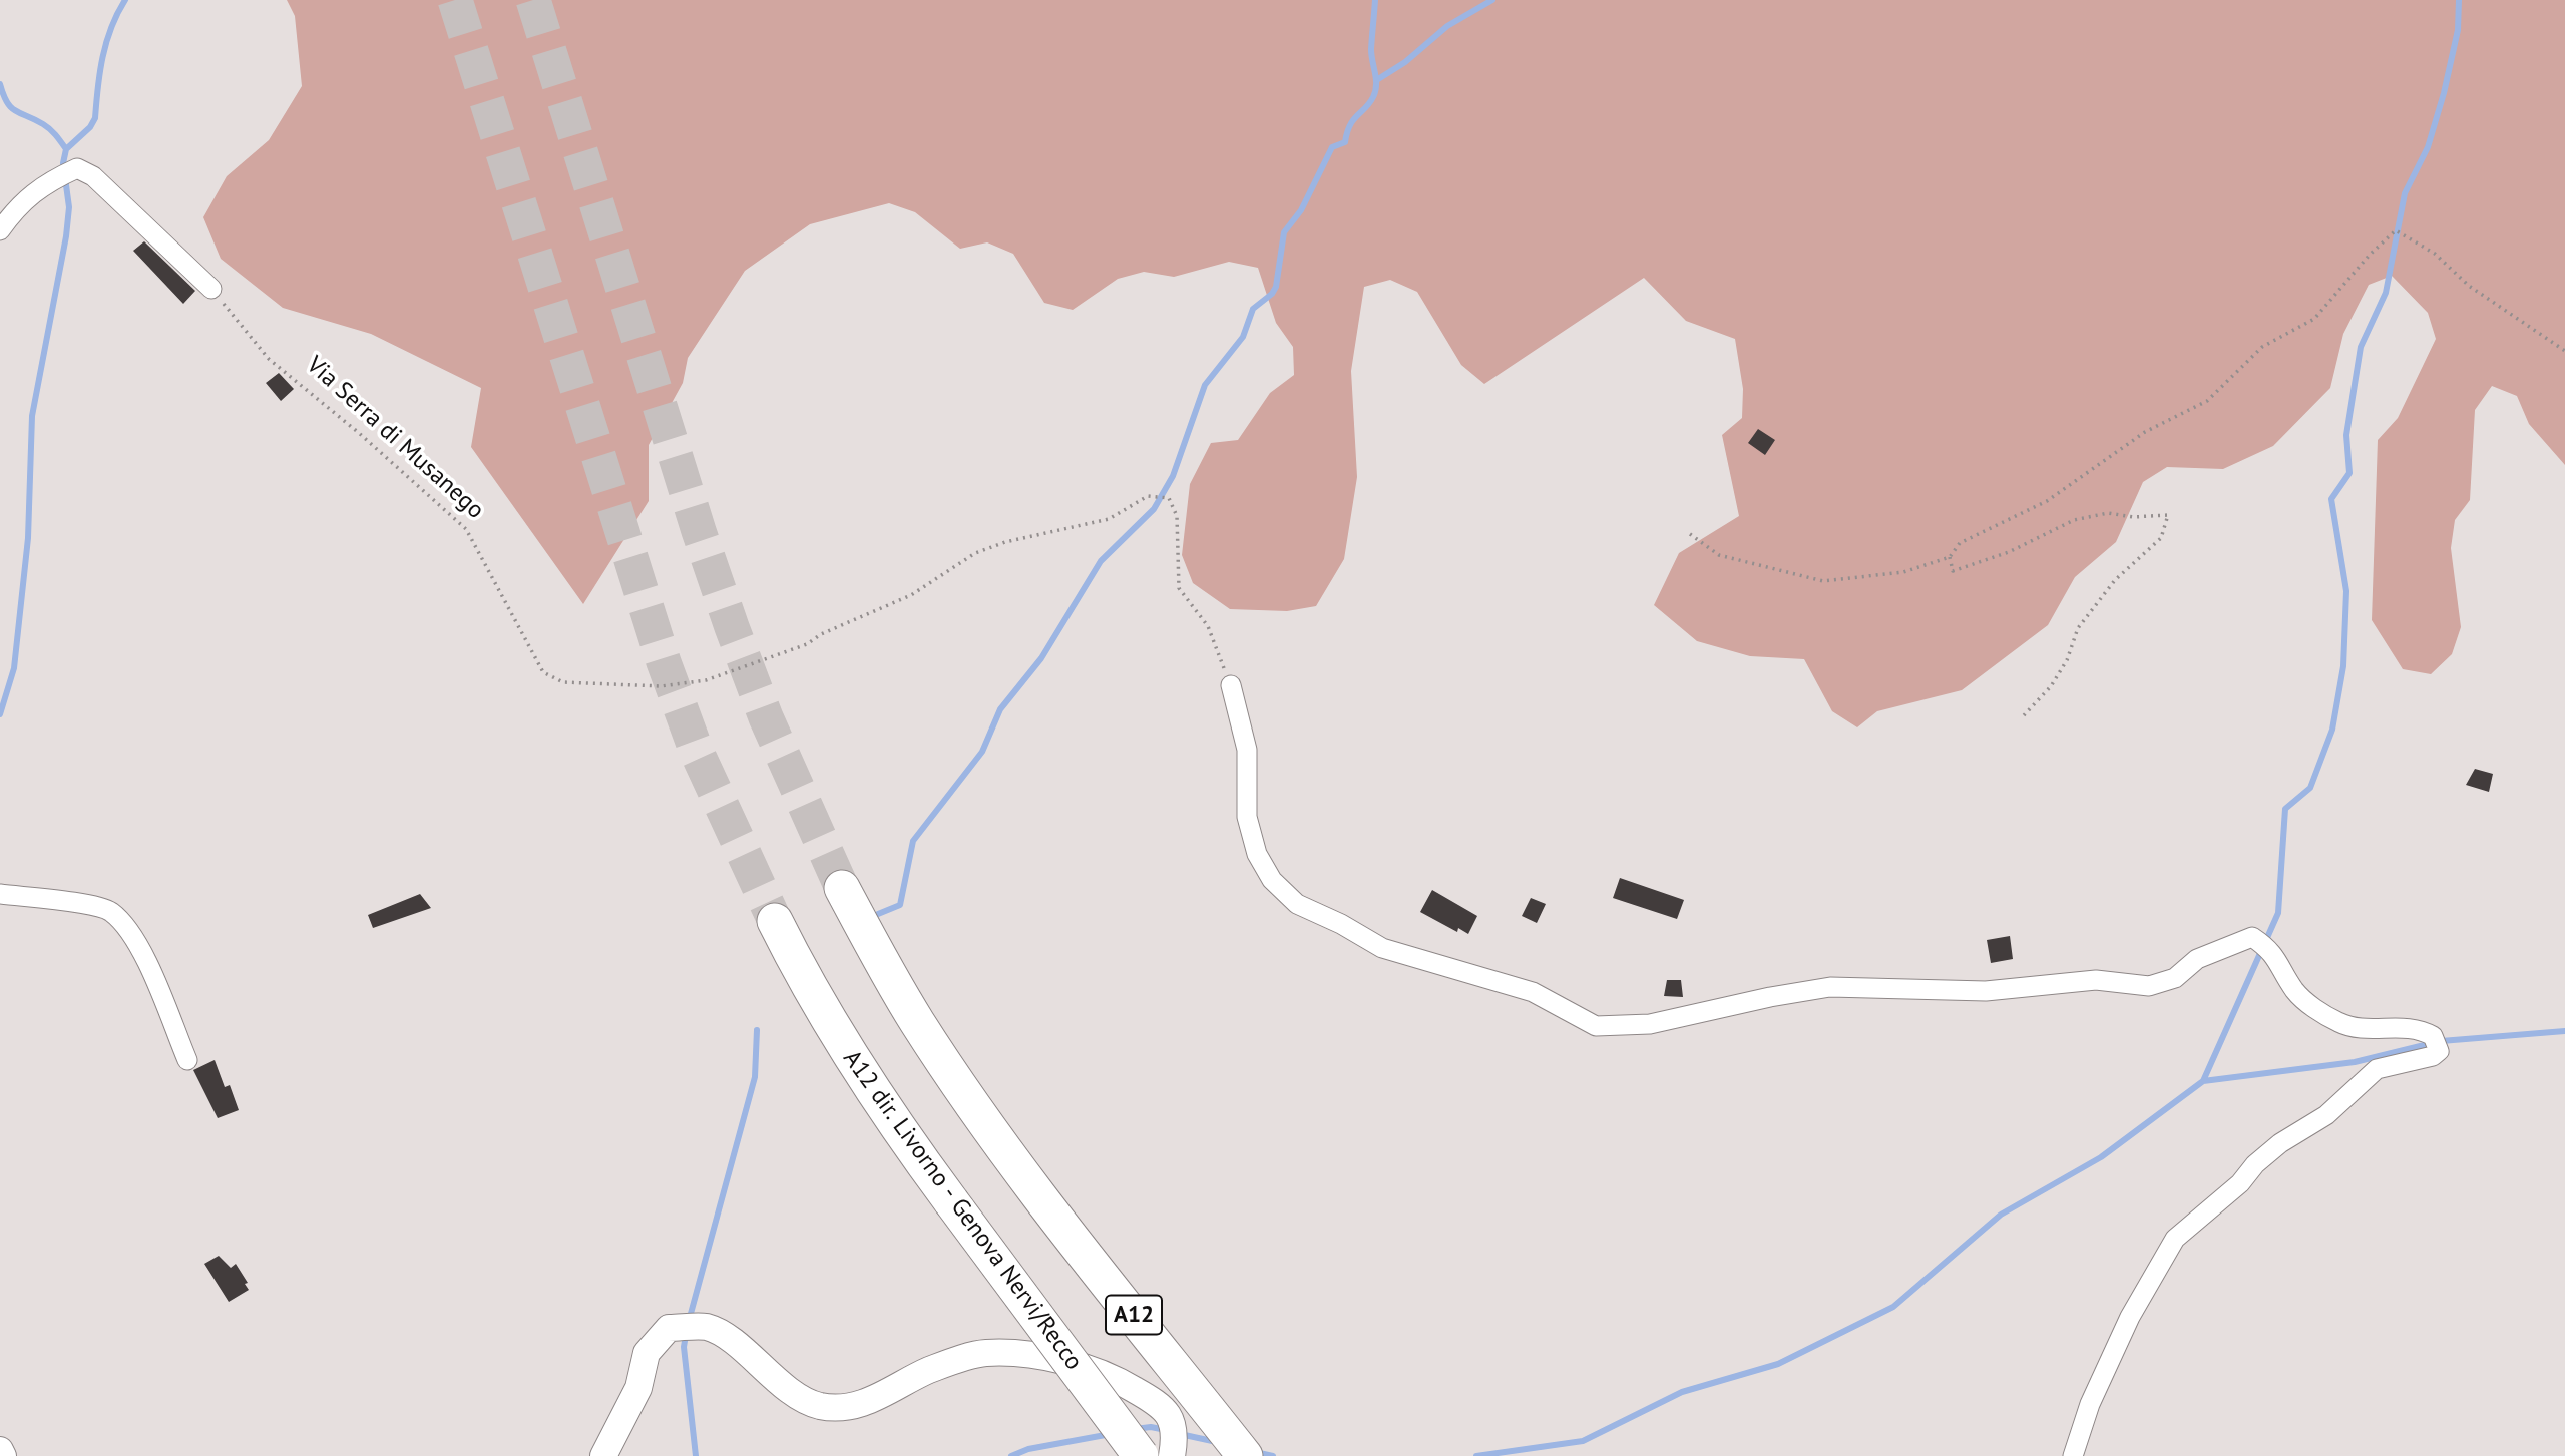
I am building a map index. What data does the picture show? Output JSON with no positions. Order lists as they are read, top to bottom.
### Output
{
  "streets": {
    "highway": ["A12 dir. Livorno - Genova Nervi/Recco", "A12"],
    "path": ["Via Serra di Musanego"]
  }
}
